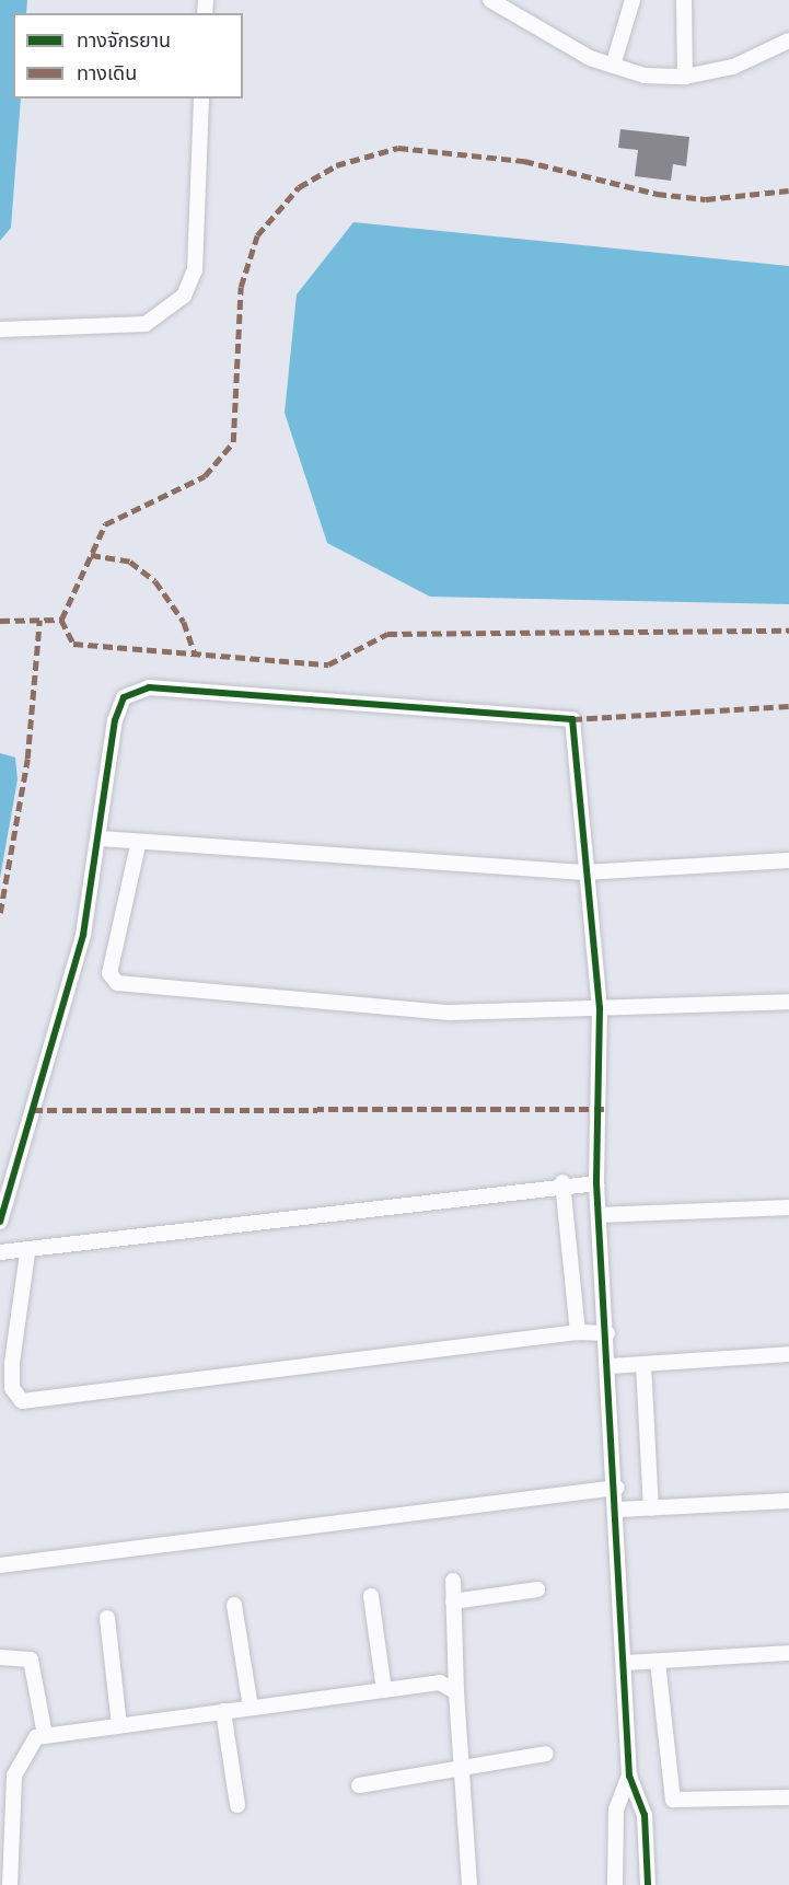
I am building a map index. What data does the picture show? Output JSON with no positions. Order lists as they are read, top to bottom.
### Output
{
  "legend": ["ทางจักรยาน", "ทางเดิน"]
}
